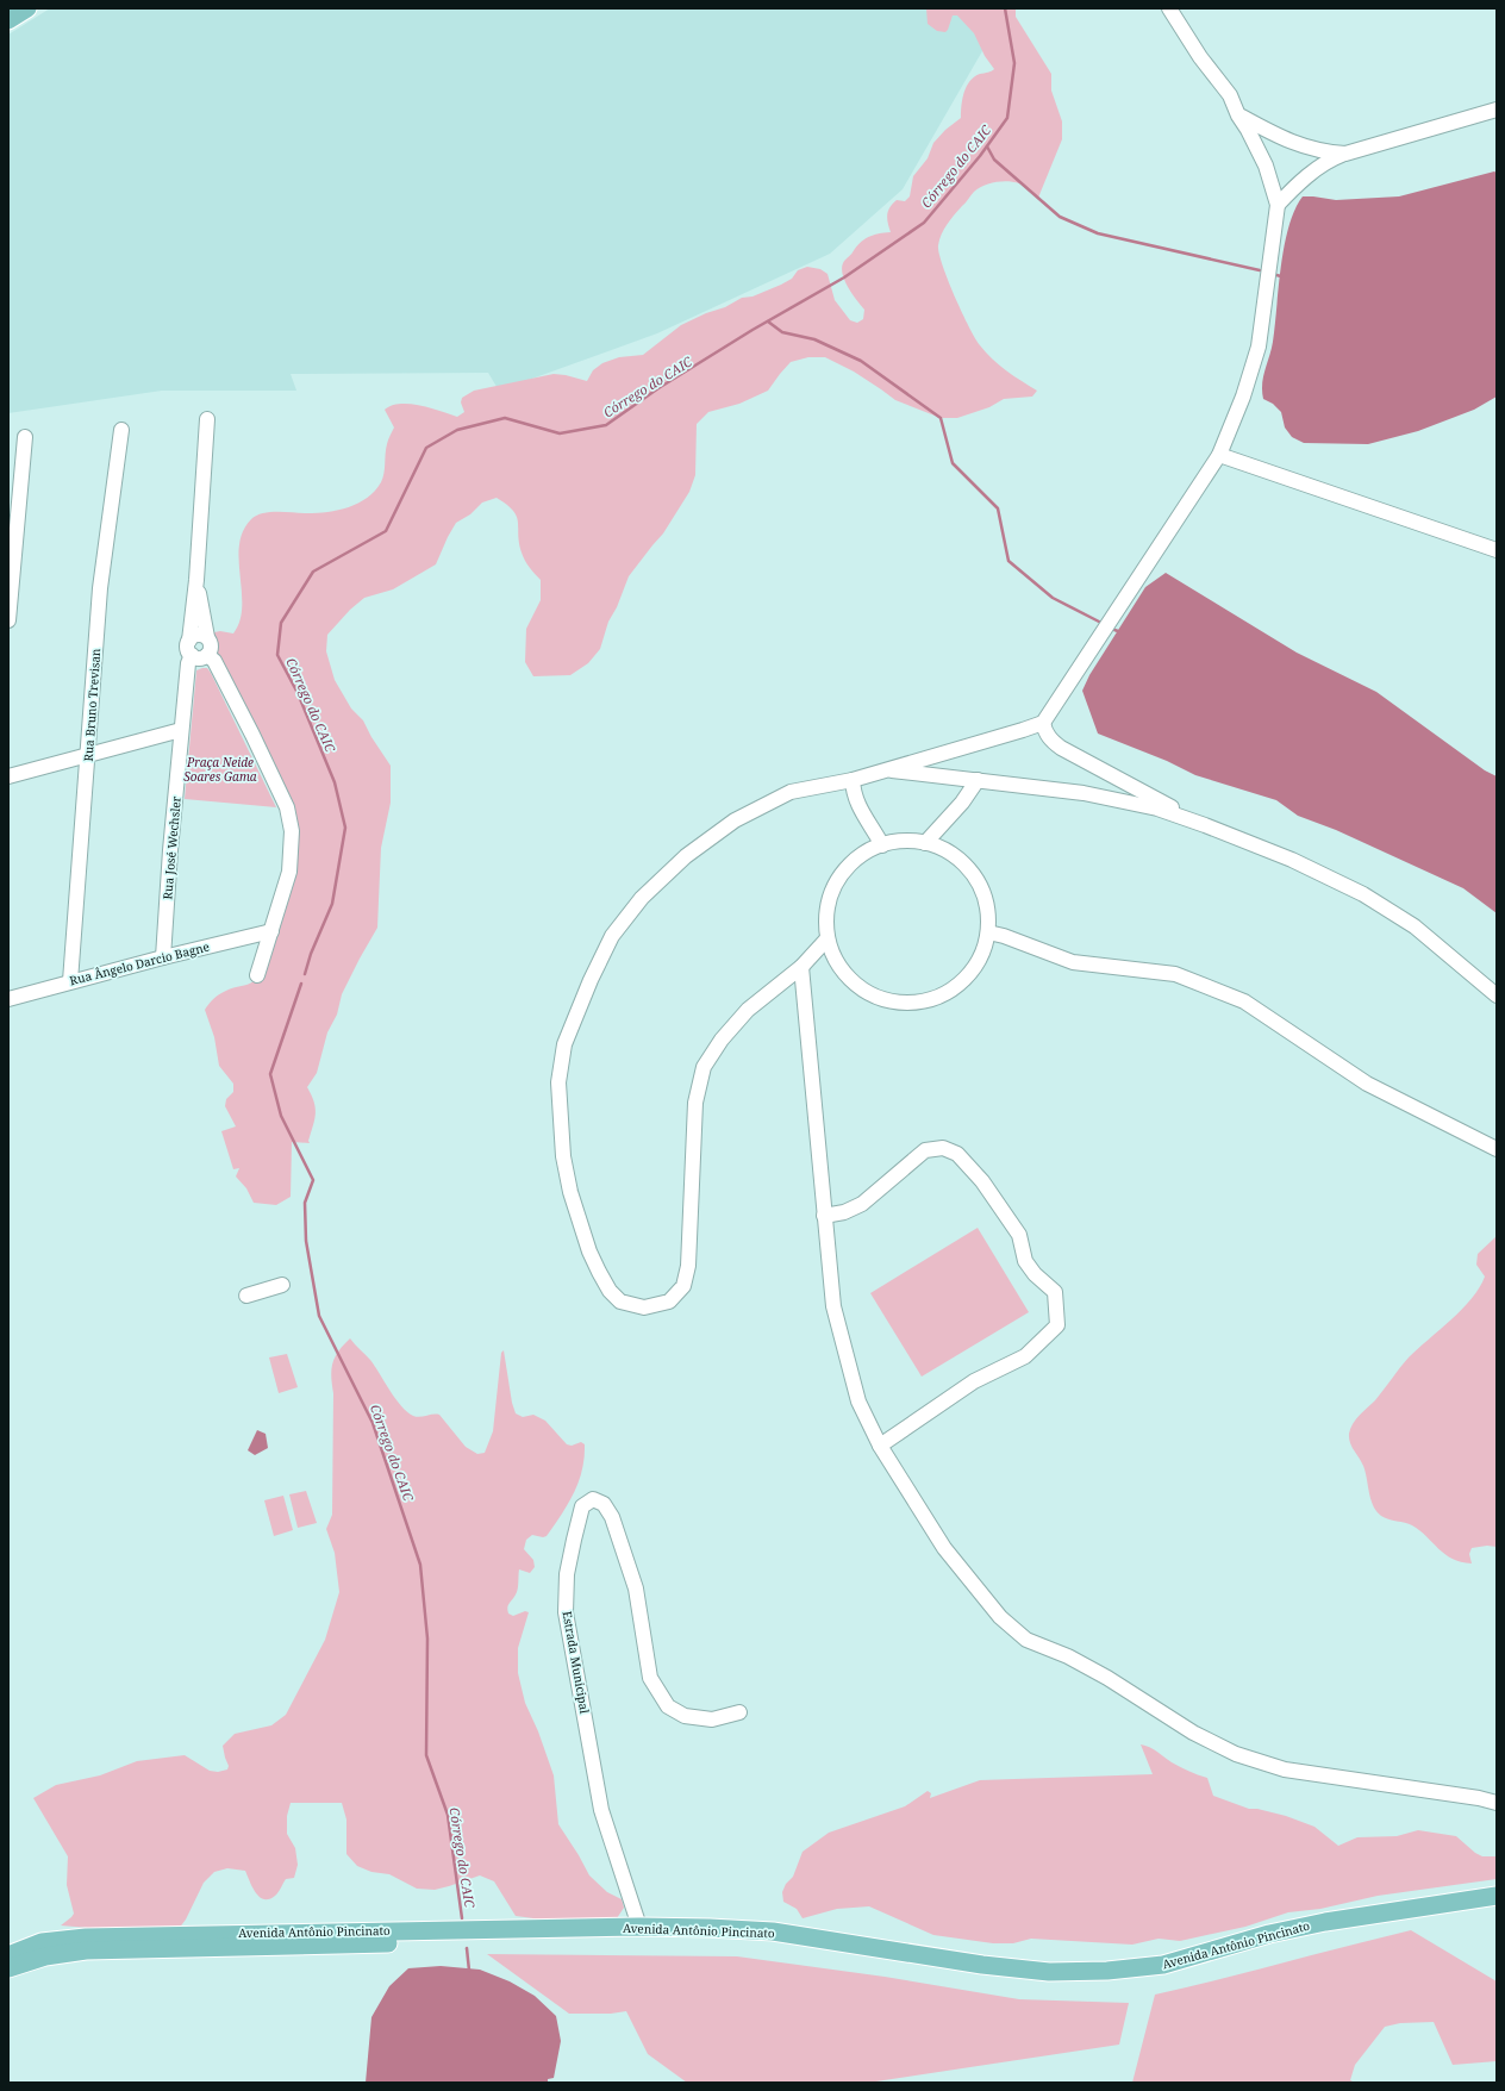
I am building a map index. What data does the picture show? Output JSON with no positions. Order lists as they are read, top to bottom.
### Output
{
  "streets": {
    "main road": ["Avenida Antônio Pincinato"],
    "street": [
      "Rua Bruno Trevisan",
      "Rua José Wechsler",
      "Rua Ângelo Darcio Bagne",
      "Estrada Municipal"
    ]
  },
  "crossings": [
    ["Rua Bruno Trevisan", "Rua Ângelo Darcio Bagne"],
    ["Rua José Wechsler", "Rua Ângelo Darcio Bagne"],
    ["Estrada Municipal", "Avenida Antônio Pincinato"]
  ],
  "water": ["Córrego do CAIC"],
  "parks": ["Praça Neide Soares Gama"]
}
